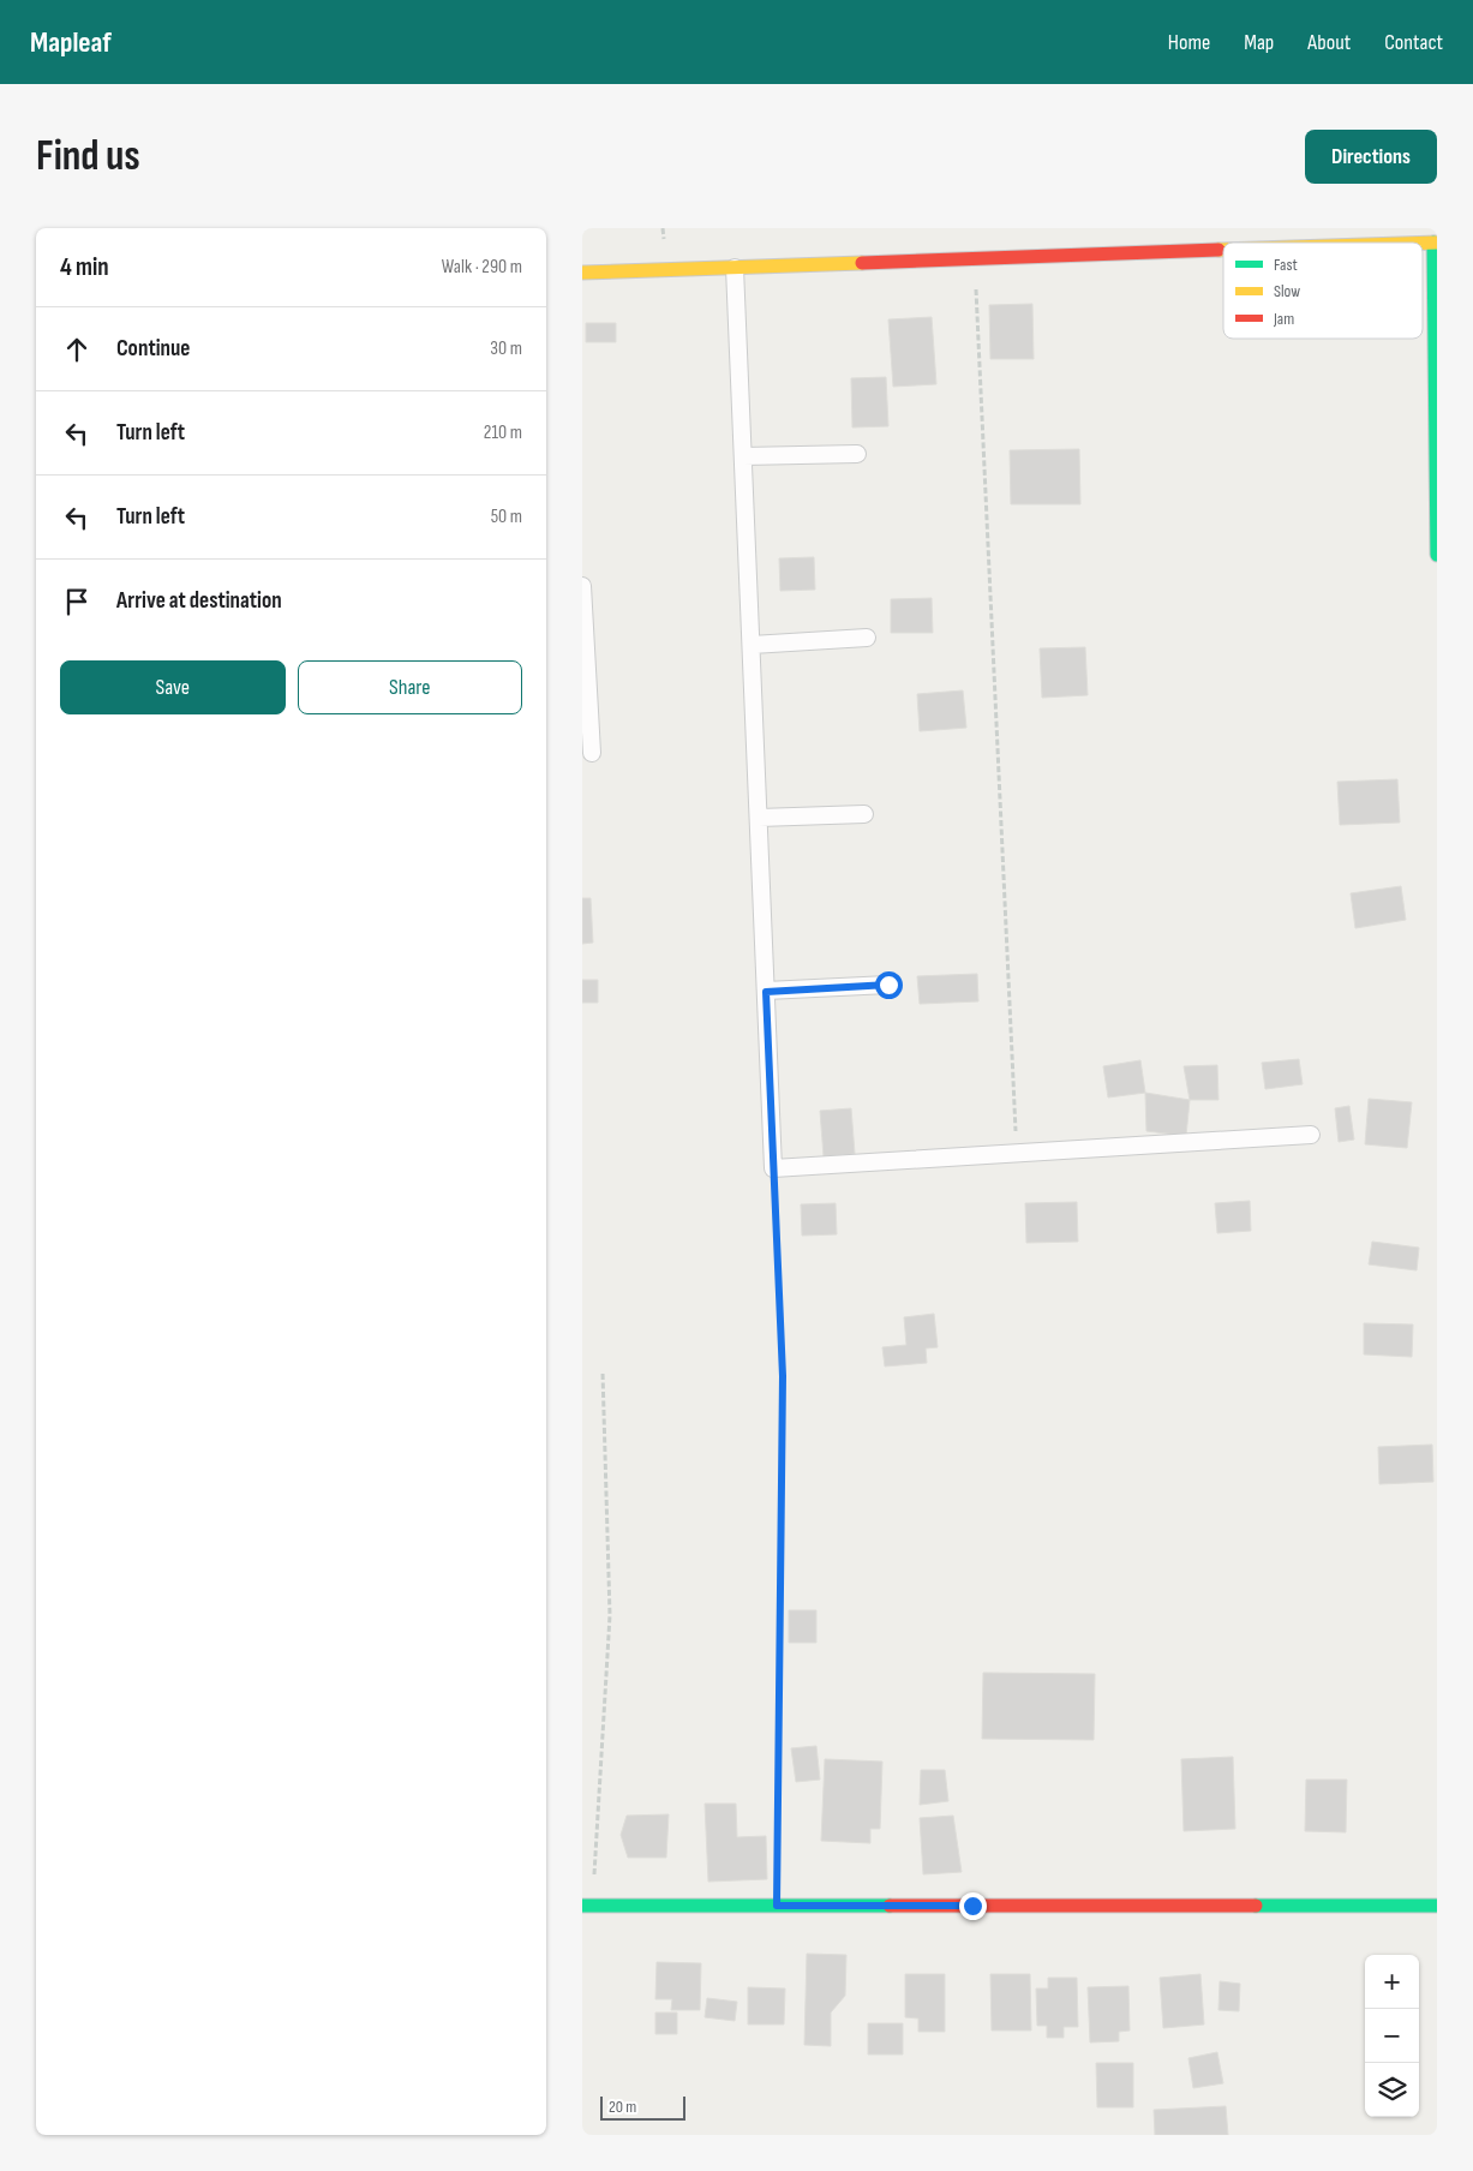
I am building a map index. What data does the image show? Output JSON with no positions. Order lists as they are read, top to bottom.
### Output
{
  "legend": ["Fast", "Slow", "Jam"],
  "scale_bar": "20 m",
  "page": {
    "header": "Mapleaf",
    "nav": [
      "Home",
      "Map",
      "About",
      "Contact"
    ],
    "buttons": [
      "Directions",
      ["Save", "Share"]
    ],
    "title": "Find us",
    "heading": ["4 min", "Walk · 290 m"],
    "list": [
      ["Continue", "30 m"],
      ["Turn left", "210 m"],
      ["Turn left", "50 m"],
      "Arrive at destination"
    ],
    "map_buttons": ["+", "−"],
    "scale": "20 m"
  }
}
